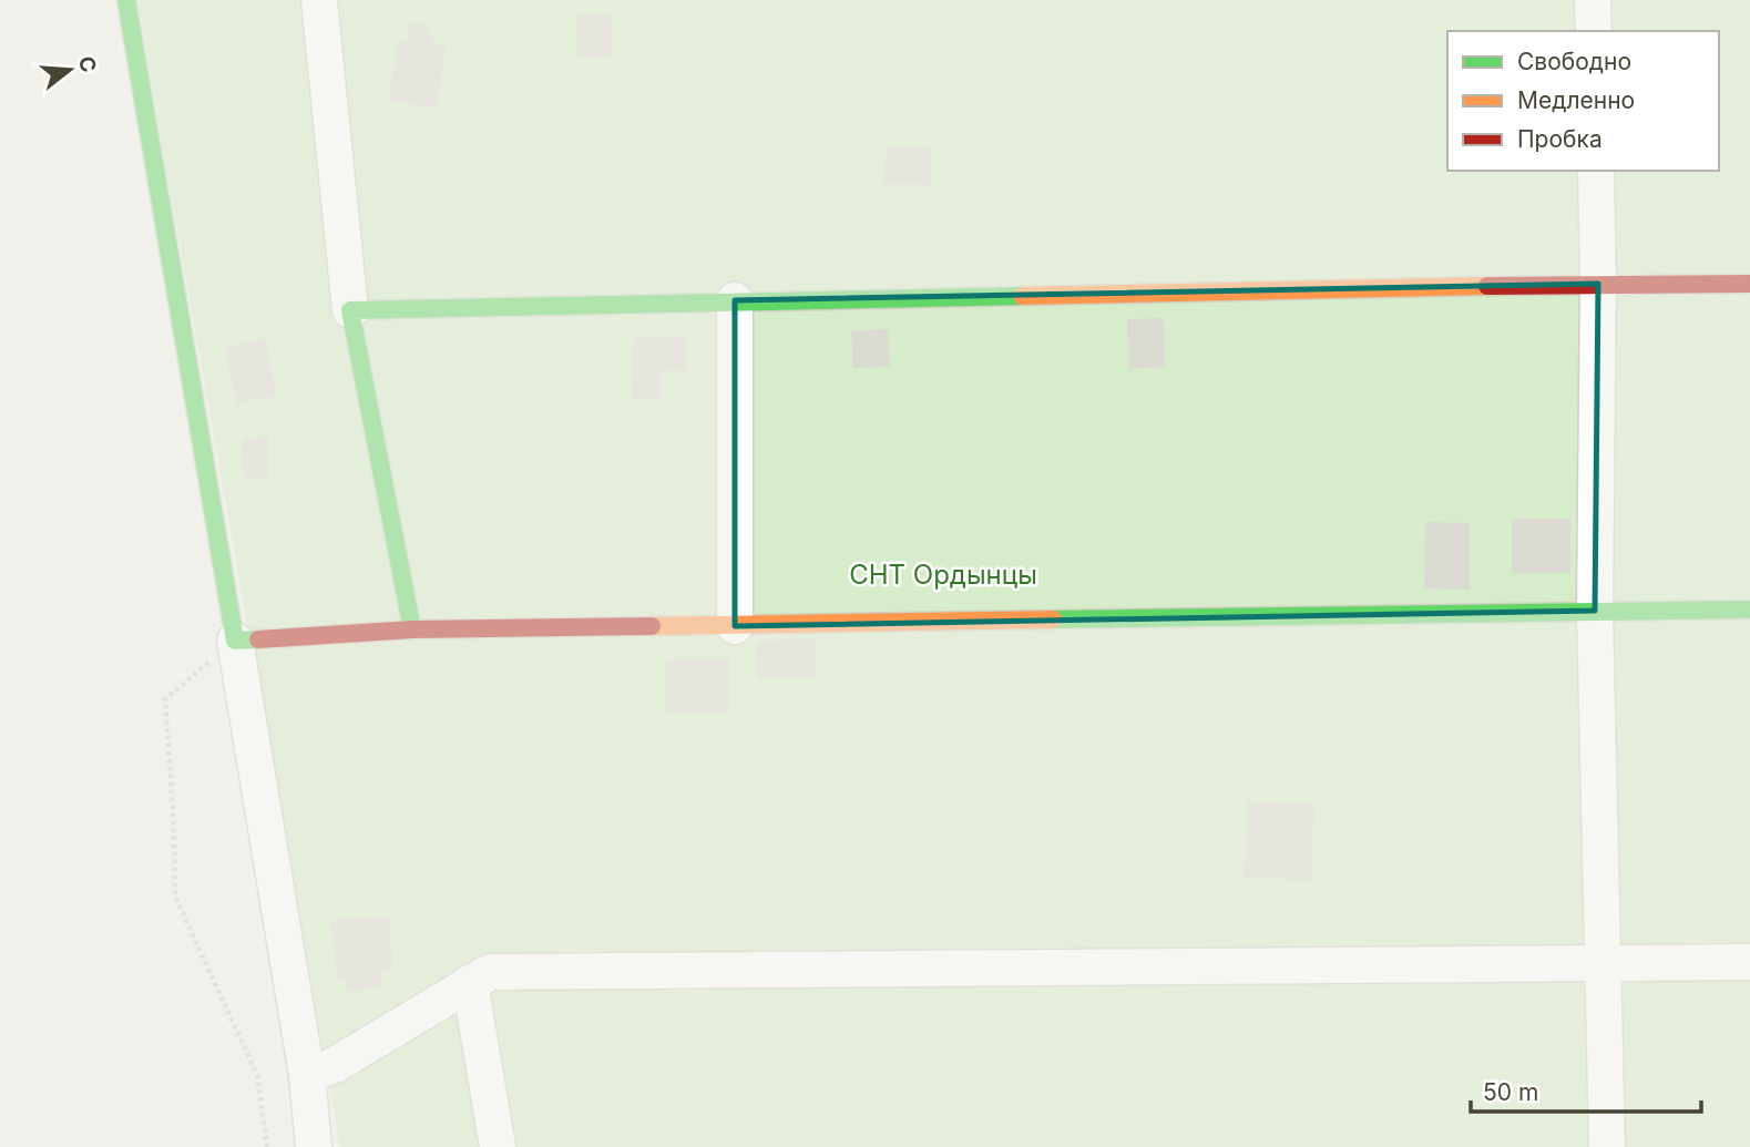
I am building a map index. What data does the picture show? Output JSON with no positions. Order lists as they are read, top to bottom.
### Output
{
  "parks": ["СНТ Ордынцы"],
  "legend": ["Свободно", "Медленно", "Пробка"],
  "scale_bar": "50 m",
  "north": "right"
}
